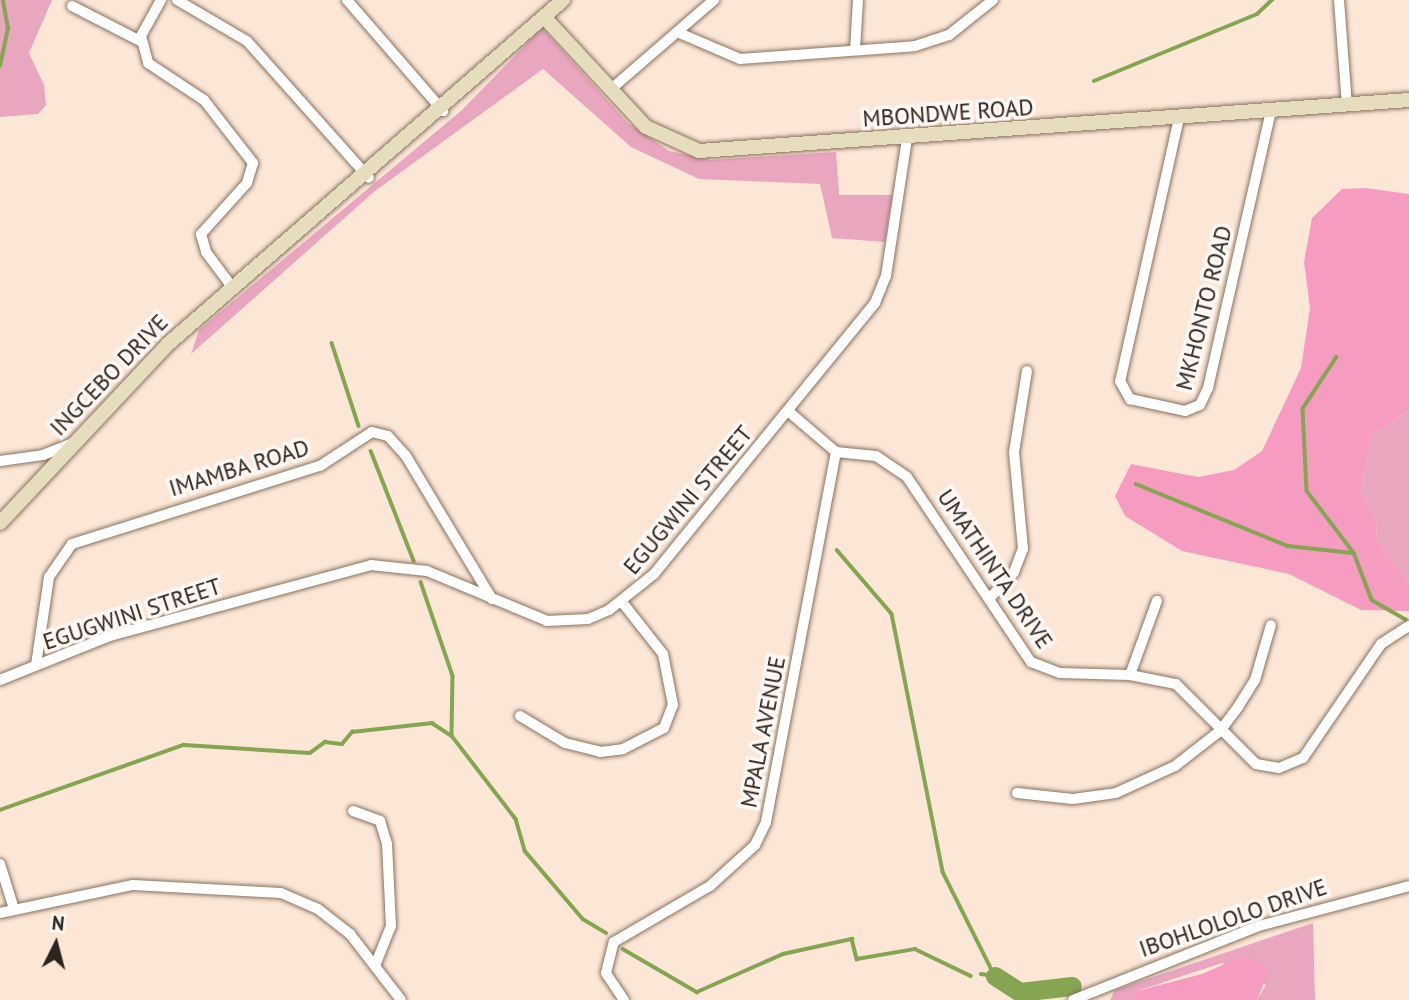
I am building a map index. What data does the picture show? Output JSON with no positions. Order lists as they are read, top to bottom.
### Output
{
  "streets": {
    "street": [
      "MBONDWE ROAD",
      "MKHONTO ROAD",
      "INGCEBO DRIVE",
      "IMAMBA ROAD",
      "EGUGWINI STREET",
      "UMATHINTA DRIVE",
      "MPALA AVENUE",
      "IBOHLOLOLO DRIVE"
    ]
  },
  "crossings": [
    ["MBONDWE ROAD", "MKHONTO ROAD"],
    ["MBONDWE ROAD", "INGCEBO DRIVE"],
    ["MBONDWE ROAD", "EGUGWINI STREET"],
    ["IMAMBA ROAD", "EGUGWINI STREET"],
    ["UMATHINTA DRIVE", "MPALA AVENUE"]
  ],
  "north": "top"
}
